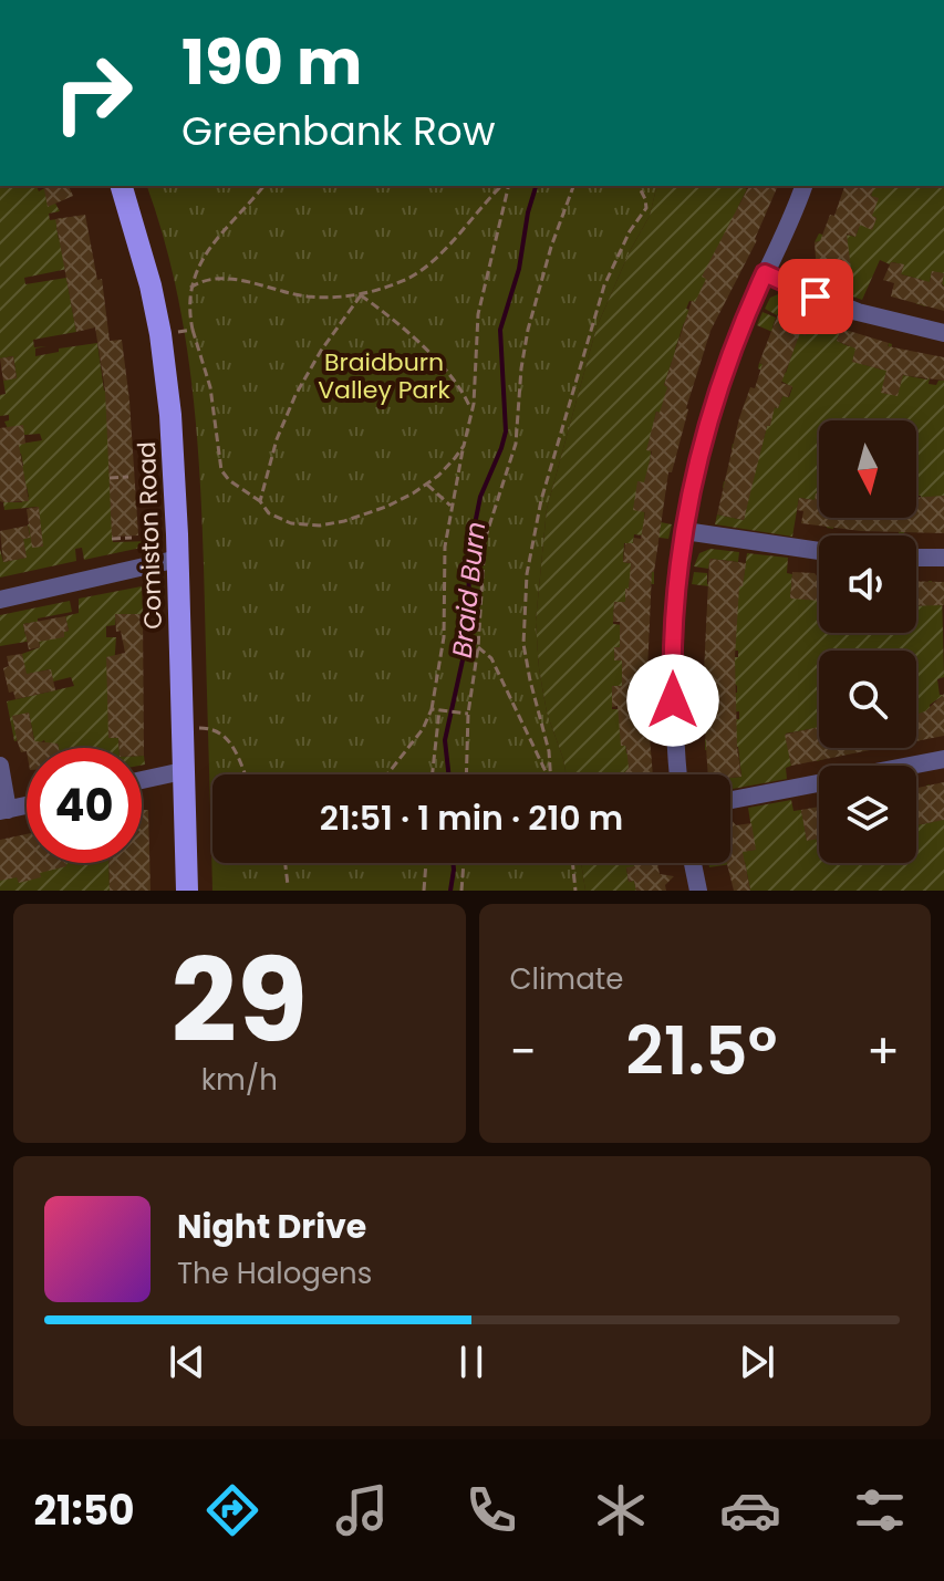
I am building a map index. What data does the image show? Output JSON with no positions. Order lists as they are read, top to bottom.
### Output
{
  "streets": {
    "main road": ["Comiston Road"]
  },
  "water": ["Braid Burn"],
  "parks": ["Braidburn Valley Park"],
  "north": "bottom",
  "page": {
    "turn": ["190 m", "Greenbank Row"],
    "limit": "40",
    "trip": "21:51 · 1 min · 210 m",
    "tile": [
      ["29", "km/h"],
      "Climate"
    ],
    "heat": ["−", "21.5°", "+"],
    "song": ["Night Drive", "The Halogens"],
    "tabs": "21:50"
  }
}
